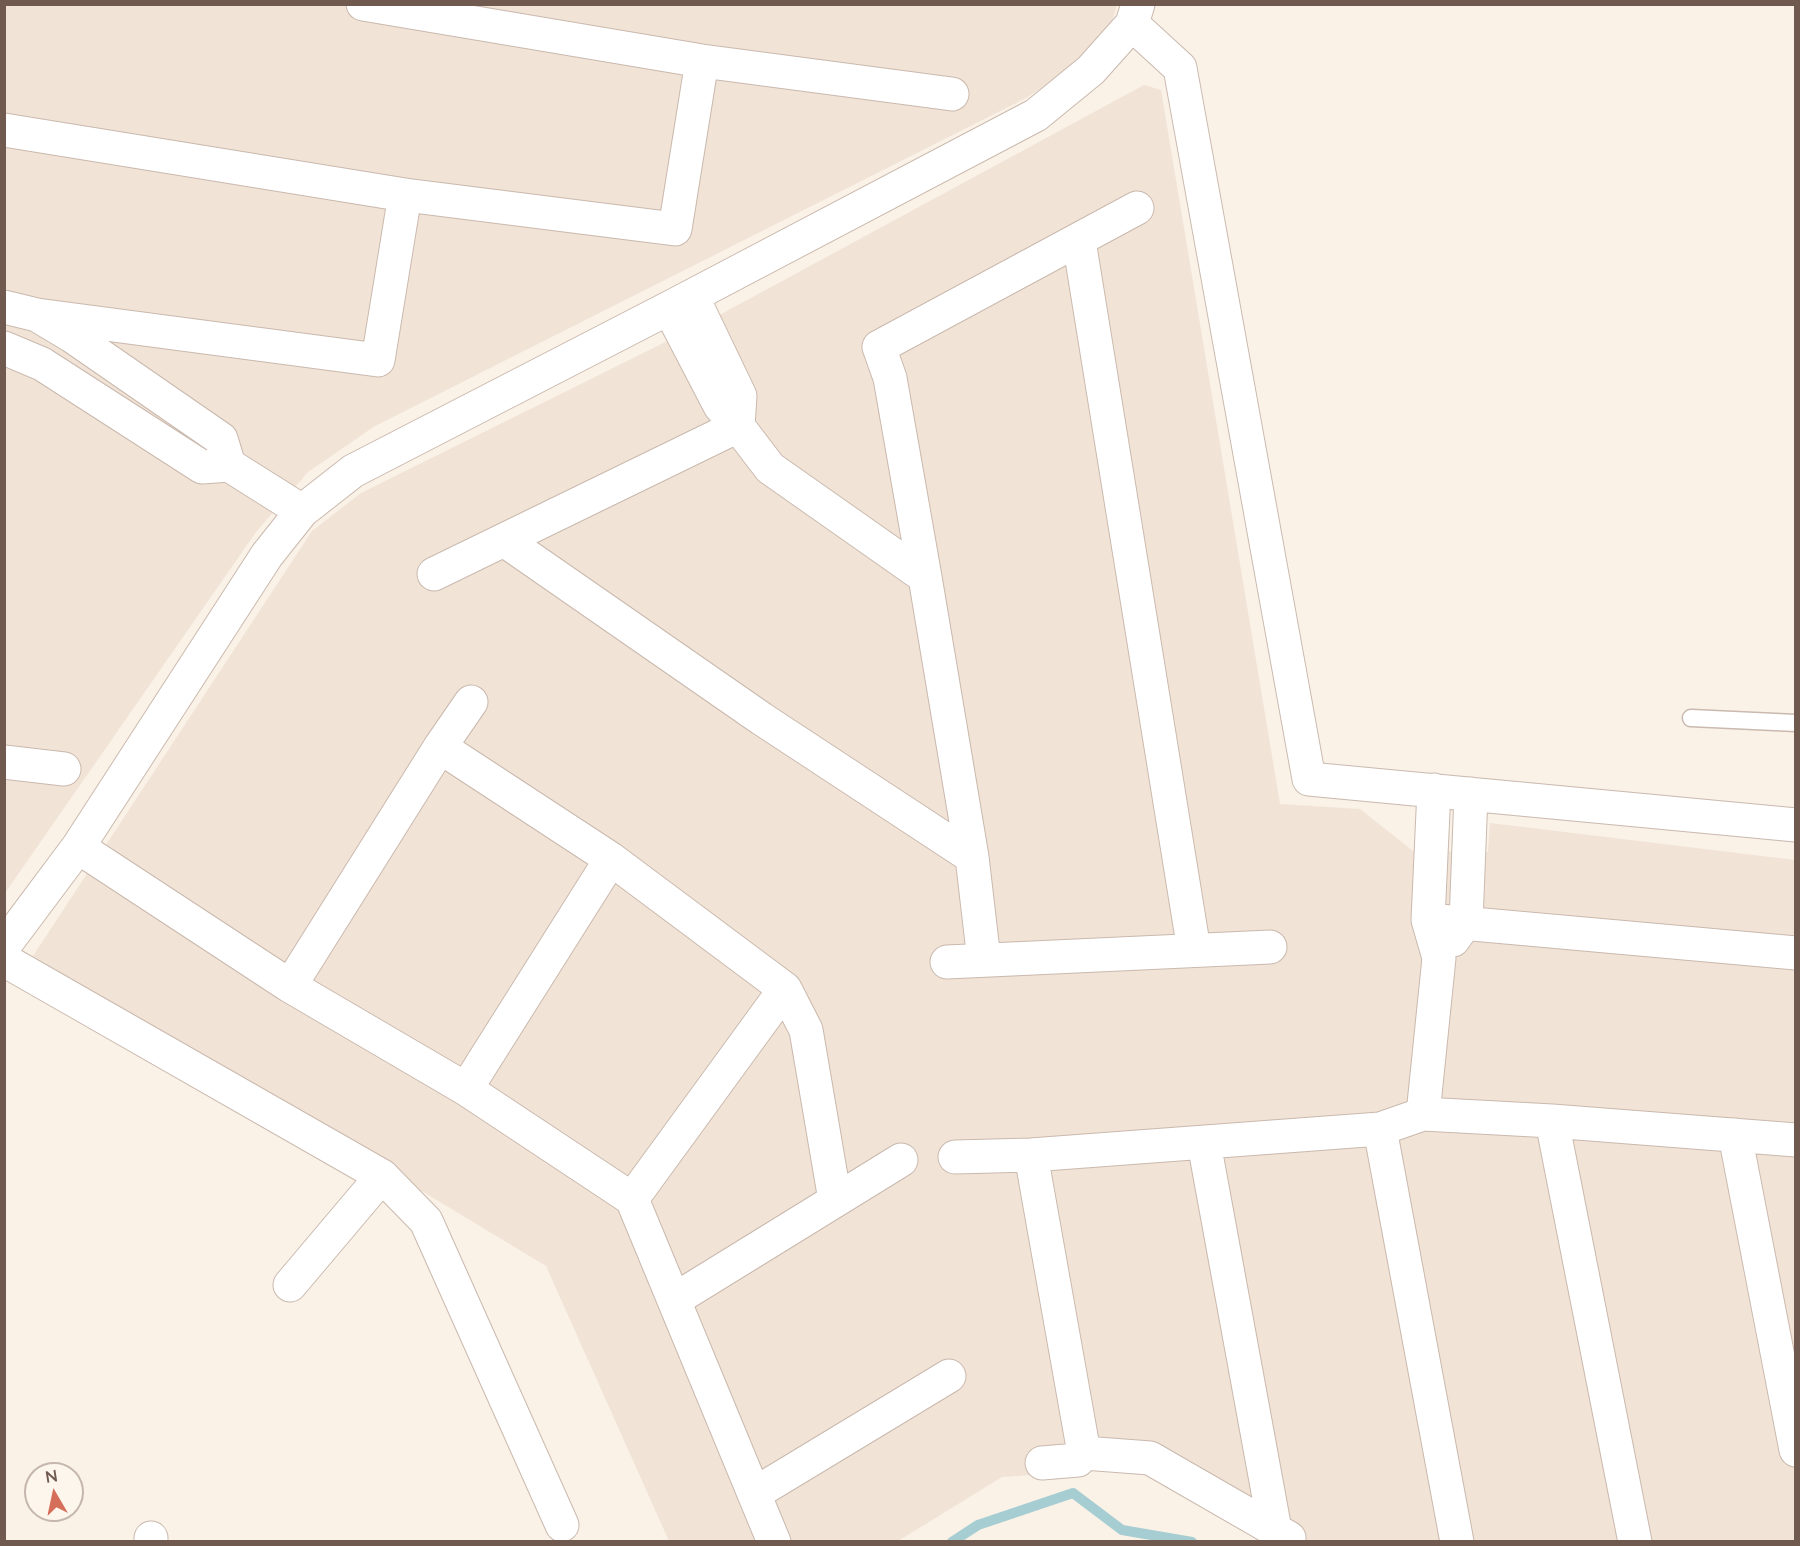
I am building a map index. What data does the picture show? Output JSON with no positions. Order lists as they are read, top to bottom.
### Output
{
  "north": "top"
}
